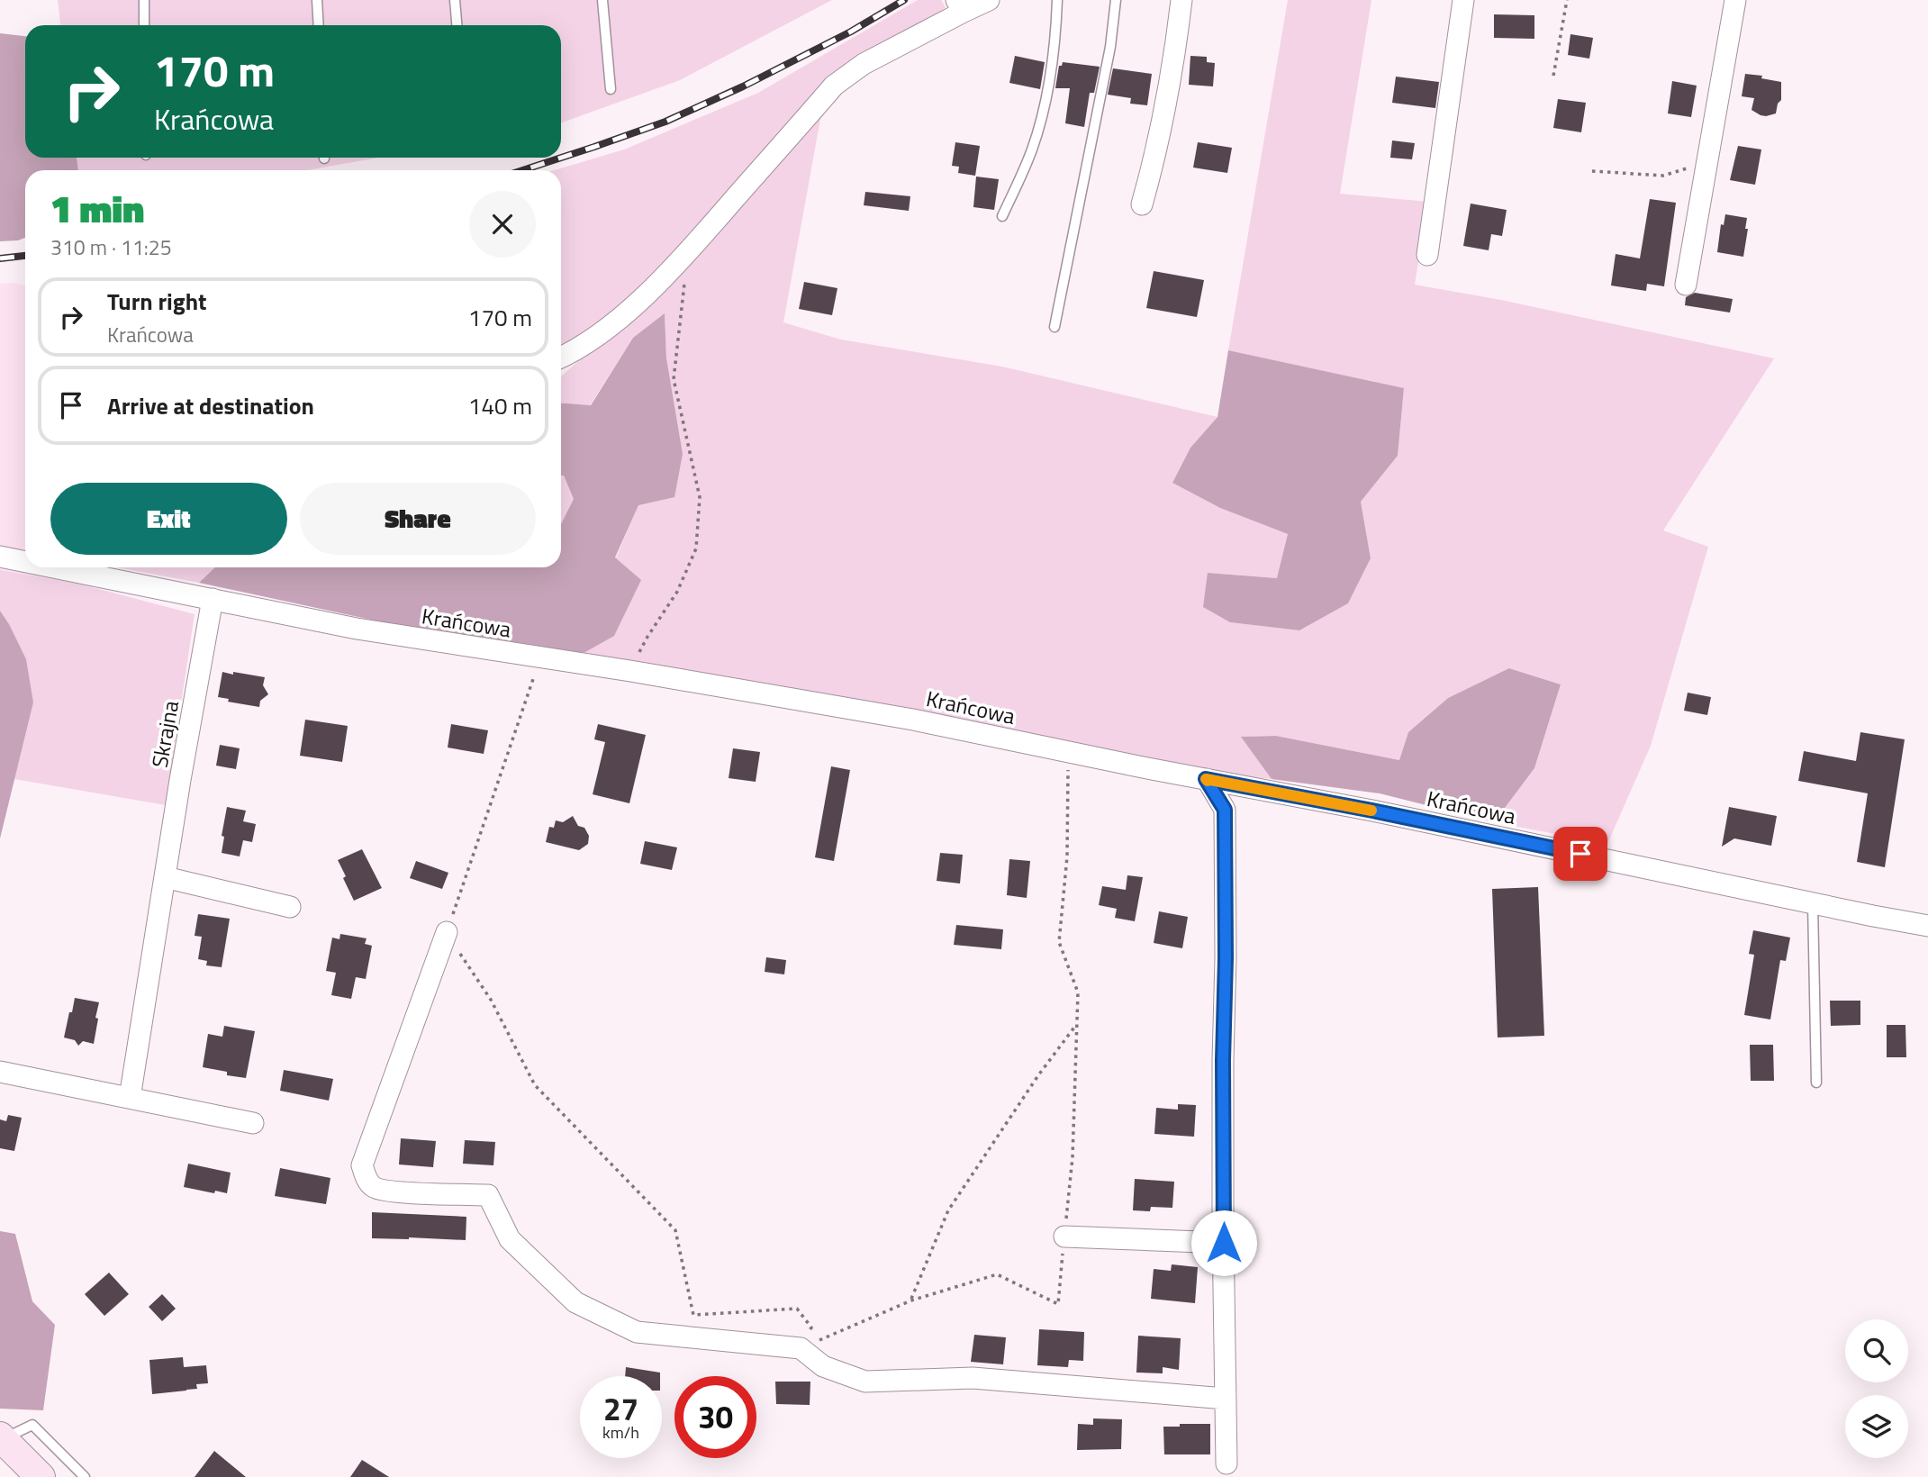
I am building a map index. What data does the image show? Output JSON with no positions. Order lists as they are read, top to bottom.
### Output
{
  "streets": {
    "street": ["Krańcowa", "Skrajna"]
  },
  "crossings": [
    ["Krańcowa", "Skrajna"]
  ],
  "page": {
    "turn": ["170 m", "Krańcowa"],
    "heading": ["1 min", "310 m · 11:25"],
    "list": [
      {
        "name": "Turn right",
        "note": "Krańcowa",
        "value": "170 m"
      },
      {
        "name": "Arrive at destination",
        "value": "140 m"
      }
    ],
    "buttons": ["Exit", "Share"],
    "speed": "27 km/h",
    "limit": "30"
  }
}
